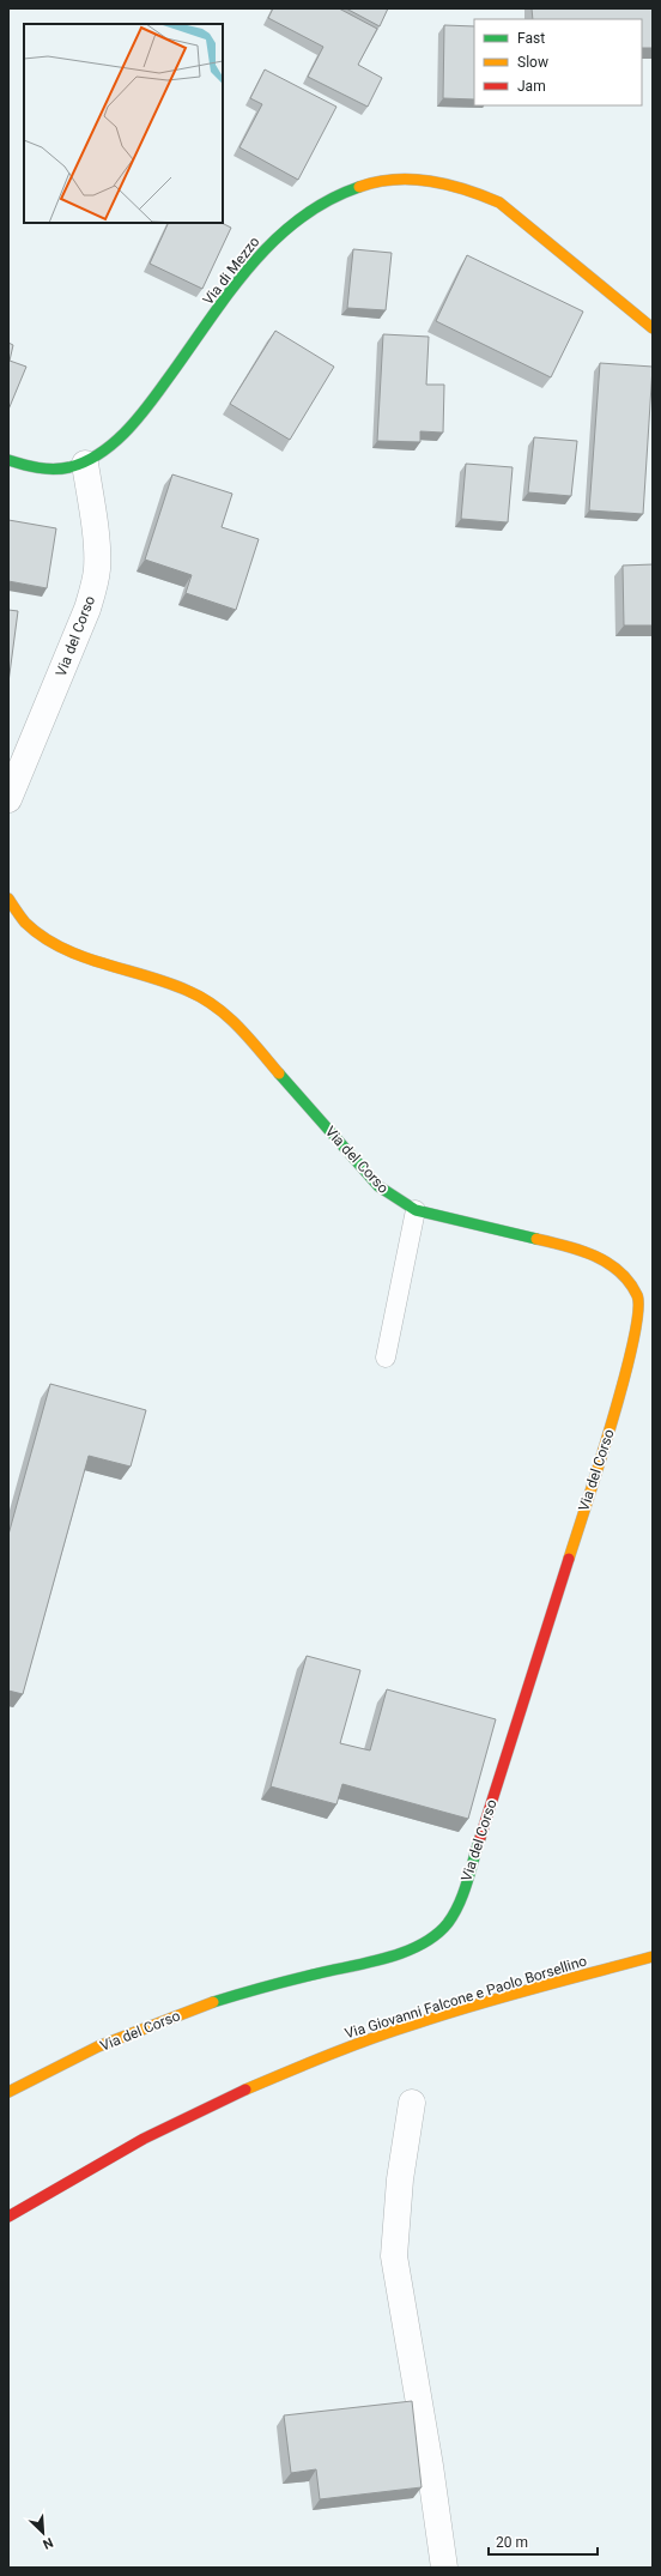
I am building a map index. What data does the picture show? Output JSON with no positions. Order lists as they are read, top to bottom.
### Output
{
  "streets": {
    "street": ["Via di Mezzo", "Via del Corso", "Via Giovanni Falcone e Paolo Borsellino"]
  },
  "crossings": [
    ["Via di Mezzo", "Via del Corso"]
  ],
  "legend": ["Fast", "Slow", "Jam"],
  "scale_bar": "20 m",
  "north": "bottom right"
}
